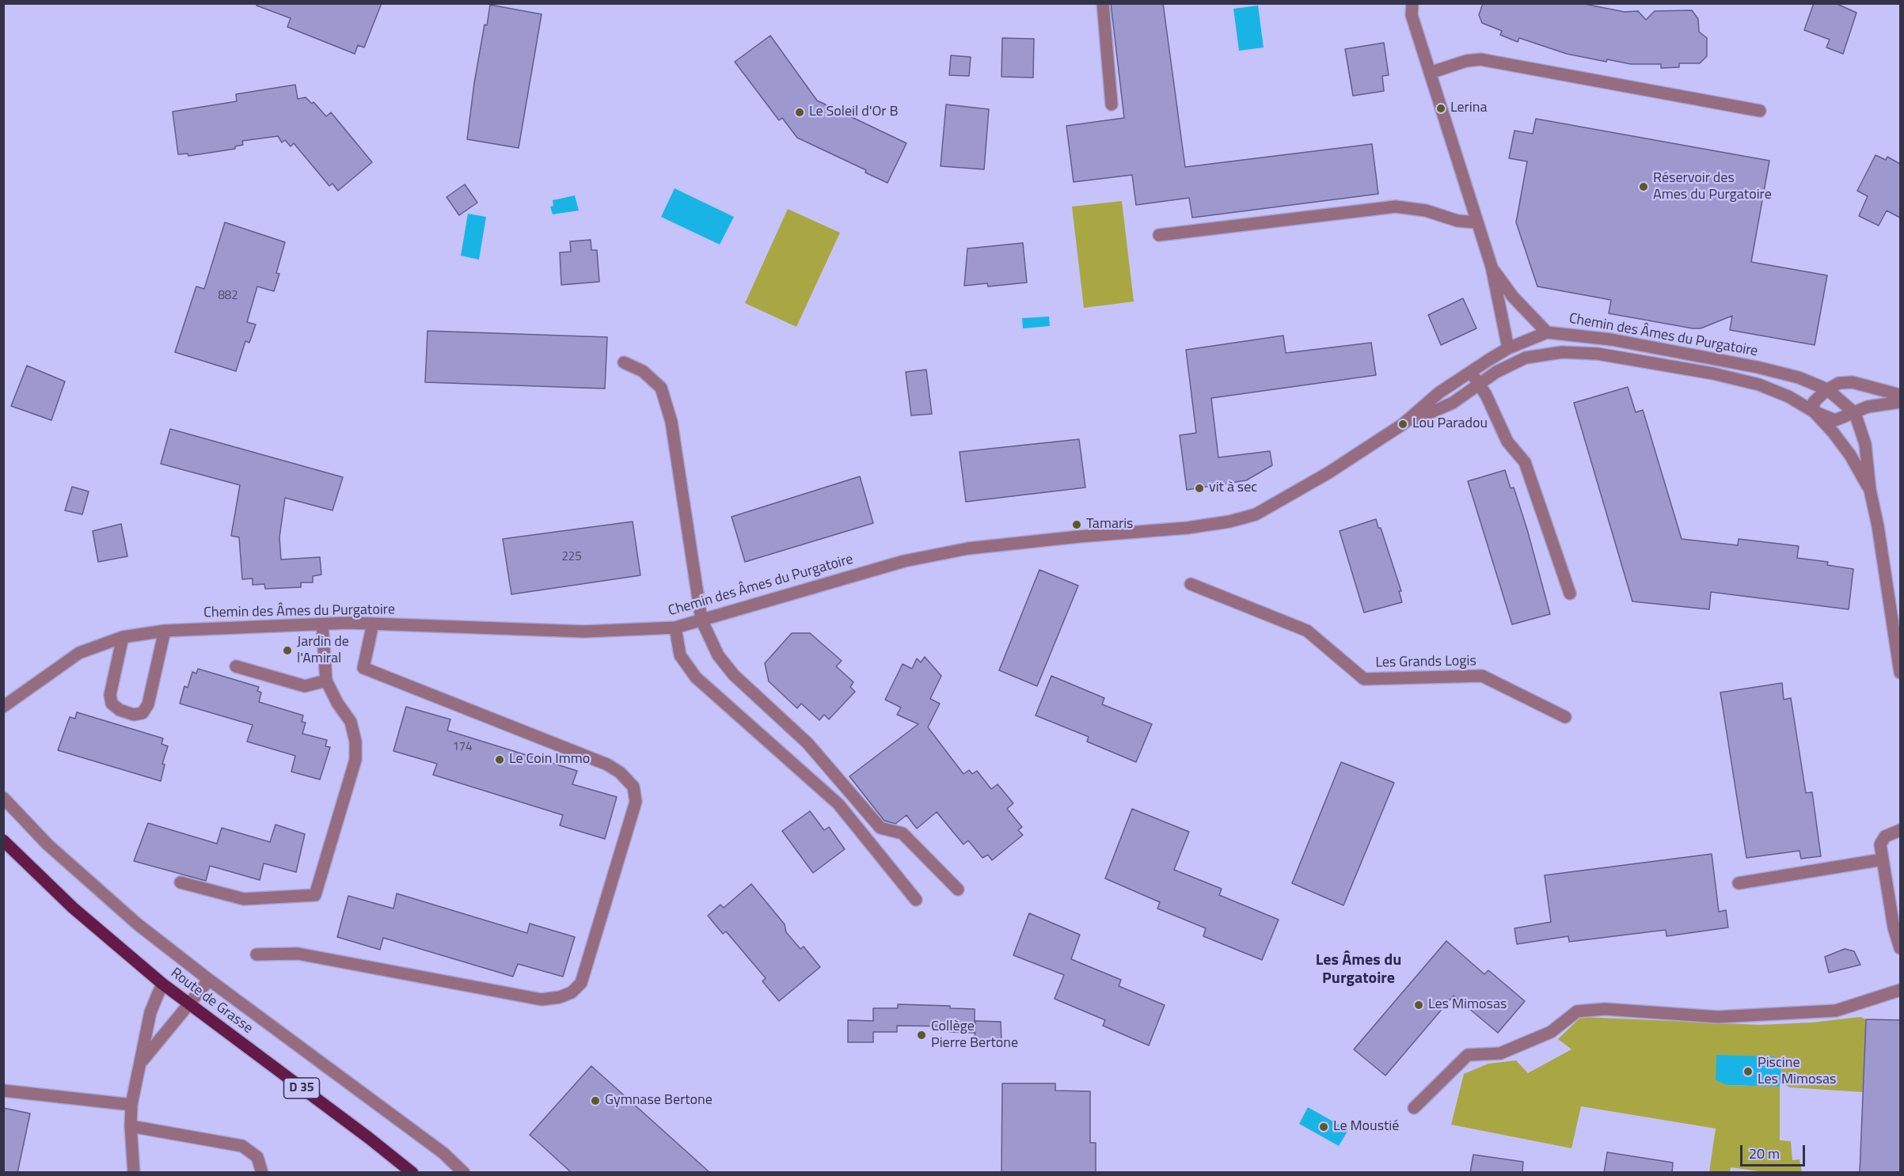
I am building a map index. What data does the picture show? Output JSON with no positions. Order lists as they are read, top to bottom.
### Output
{
  "streets": {
    "main road": ["Route de Grasse", "D 35"],
    "street": ["Chemin des Âmes du Purgatoire", "Les Grands Logis"]
  },
  "districts": ["Les Âmes du Purgatoire"],
  "places": [
    "Lerina",
    "Le Soleil d'Or B",
    "Réservoir des Ames du Purgatoire",
    "Lou Paradou",
    "vit à sec",
    "Tamaris",
    "Jardin de l'Amiral",
    "Le Coin Immo",
    "Les Mimosas",
    "Collège Pierre Bertone",
    "Piscine Les Mimosas",
    "Gymnase Bertone",
    "Le Moustié"
  ],
  "house_numbers": ["882", "225", "174"],
  "scale_bar": "20 m"
}
